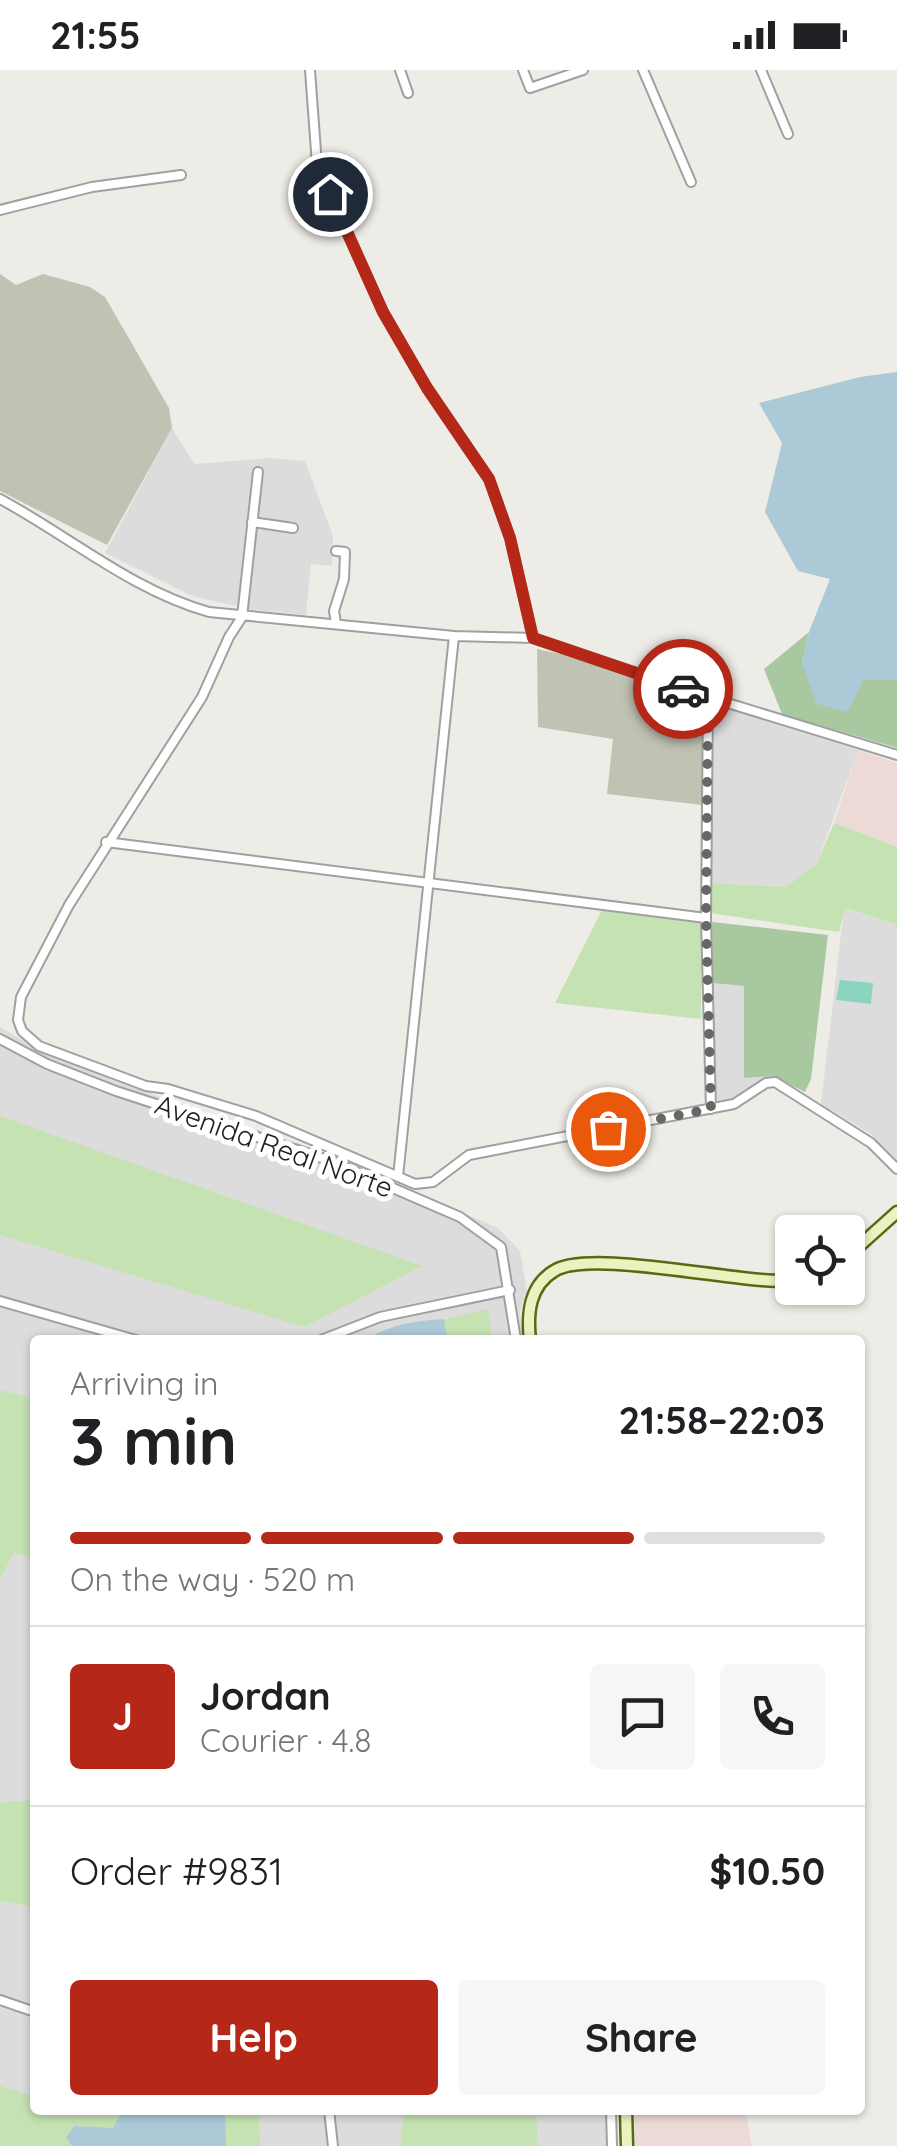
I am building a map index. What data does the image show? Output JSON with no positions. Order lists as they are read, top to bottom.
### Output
{
  "streets": {
    "street": ["Avenida Real Norte"]
  },
  "page": {
    "status": "21:55",
    "heading": ["3 min", "Arriving in", "21:58–22:03"],
    "panel": [
      "Jordan",
      "Courier · 4.8",
      "Order #9831",
      "$10.50"
    ],
    "bar": "On the way · 520 m",
    "round": "J",
    "buttons": ["Help", "Share"]
  }
}
